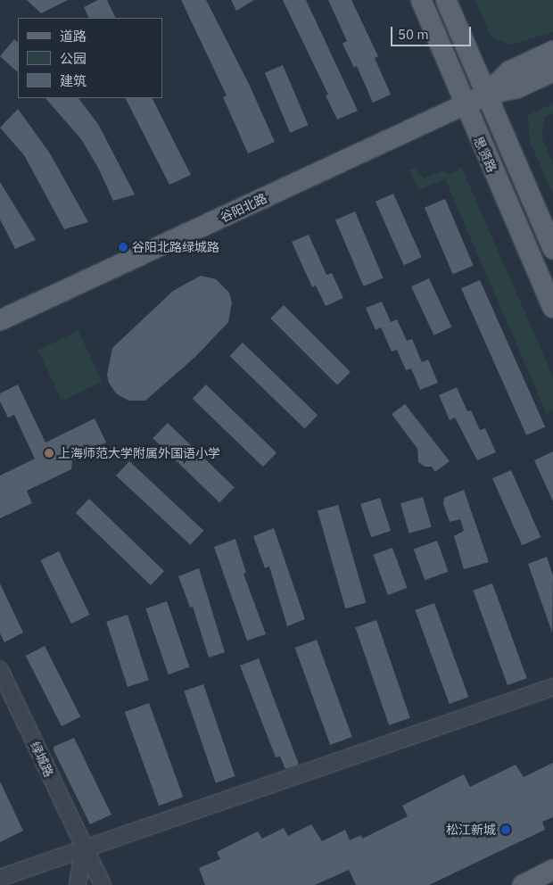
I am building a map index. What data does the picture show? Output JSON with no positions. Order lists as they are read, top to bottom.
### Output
{
  "streets": {
    "main road": ["思贤路", "谷阳北路"],
    "street": ["绿城路"]
  },
  "crossings": [
    ["思贤路", "谷阳北路"]
  ],
  "places": ["谷阳北路绿城路", "上海师范大学附属外国语小学", "松江新城"],
  "legend": ["道路", "公园", "建筑"],
  "scale_bar": "50 m"
}
